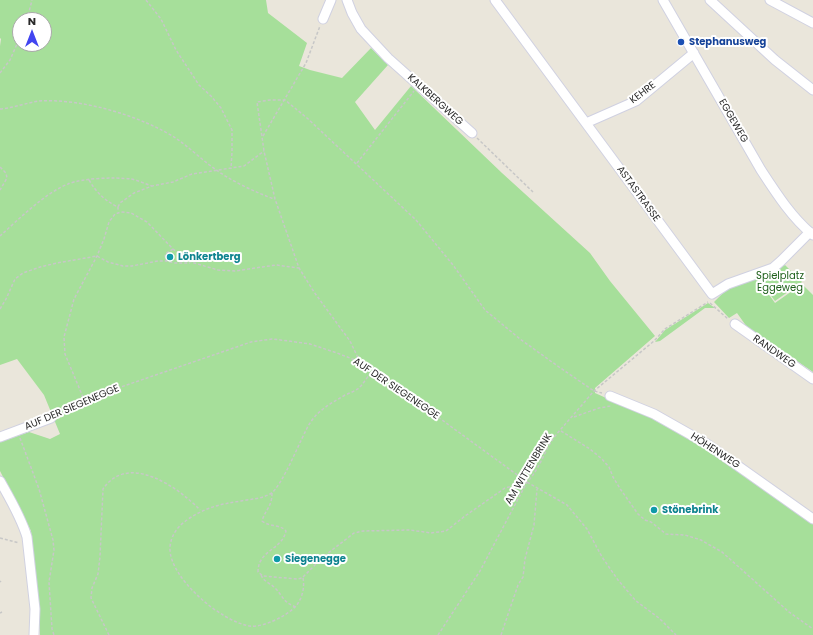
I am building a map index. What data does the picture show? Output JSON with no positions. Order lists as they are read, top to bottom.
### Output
{
  "streets": {
    "street": [
      "KEHRE",
      "KALKBERGWEG",
      "EGGEWEG",
      "ASTASTRASSE",
      "RANDWEG",
      "AUF DER SIEGENEGGE",
      "HÖHENWEG"
    ],
    "path": ["AM WITTENBRINK"]
  },
  "crossings": [
    ["KEHRE", "EGGEWEG"],
    ["KEHRE", "ASTASTRASSE"],
    ["EGGEWEG", "ASTASTRASSE"],
    ["RANDWEG", "AM WITTENBRINK"],
    ["AUF DER SIEGENEGGE", "AM WITTENBRINK"]
  ],
  "parks": ["Spielplatz Eggeweg"],
  "places": [
    "Stephanusweg",
    "Lönkertberg",
    "Stönebrink",
    "Siegenegge"
  ],
  "north": "top"
}
